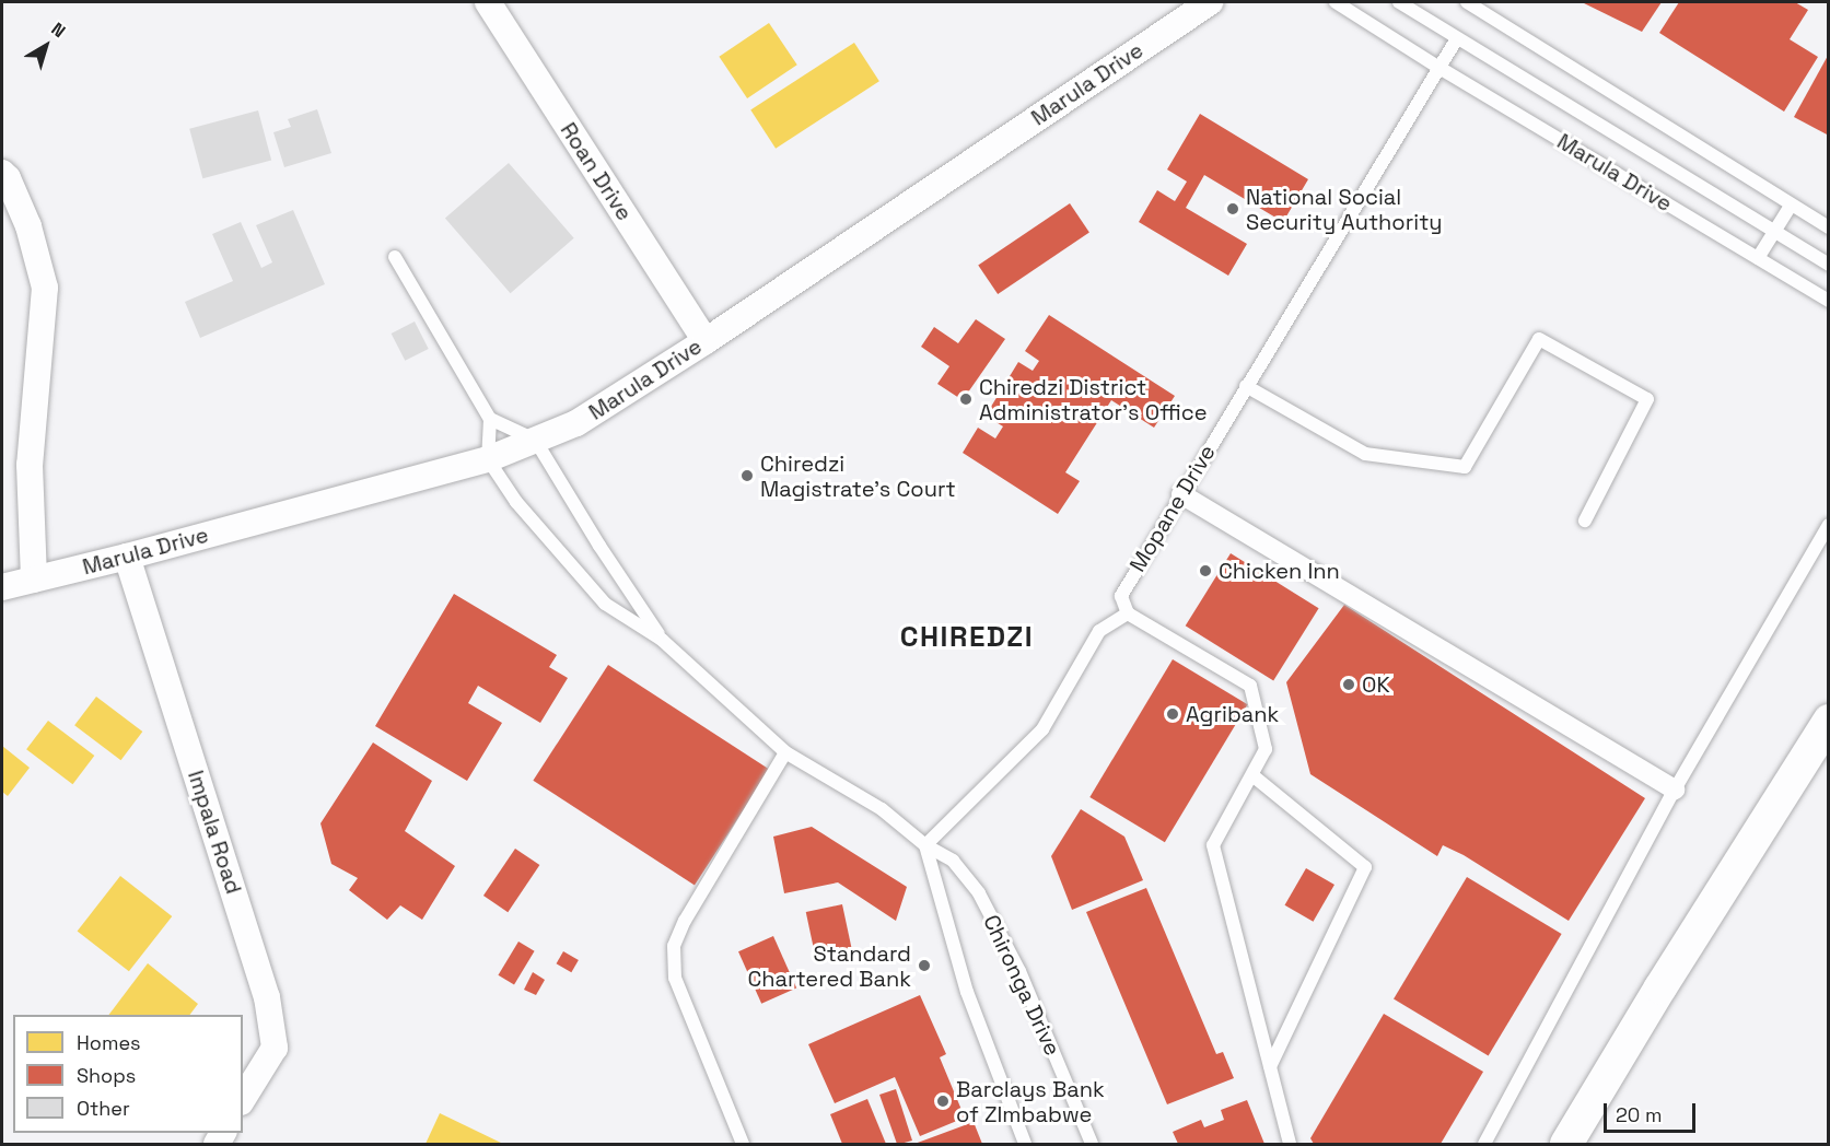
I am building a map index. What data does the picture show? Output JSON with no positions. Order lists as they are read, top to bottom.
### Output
{
  "streets": {
    "street": ["Marula Drive", "Roan Drive", "Impala Road"],
    "lane": ["Mopane Drive", "Chironga Drive"]
  },
  "crossings": [
    ["Marula Drive", "Roan Drive"],
    ["Marula Drive", "Mopane Drive"],
    ["Marula Drive", "Impala Road"]
  ],
  "districts": ["CHIREDZI"],
  "places": [
    "National Social Security Authority",
    "Chiredzi District Administrator's Office",
    "Chiredzi Magistrate's Court",
    "Chicken Inn",
    "OK",
    "Agribank",
    "Standard Chartered Bank",
    "Barclays Bank of ZImbabwe"
  ],
  "legend": ["Homes", "Shops", "Other"],
  "scale_bar": "20 m",
  "north": "top right"
}
